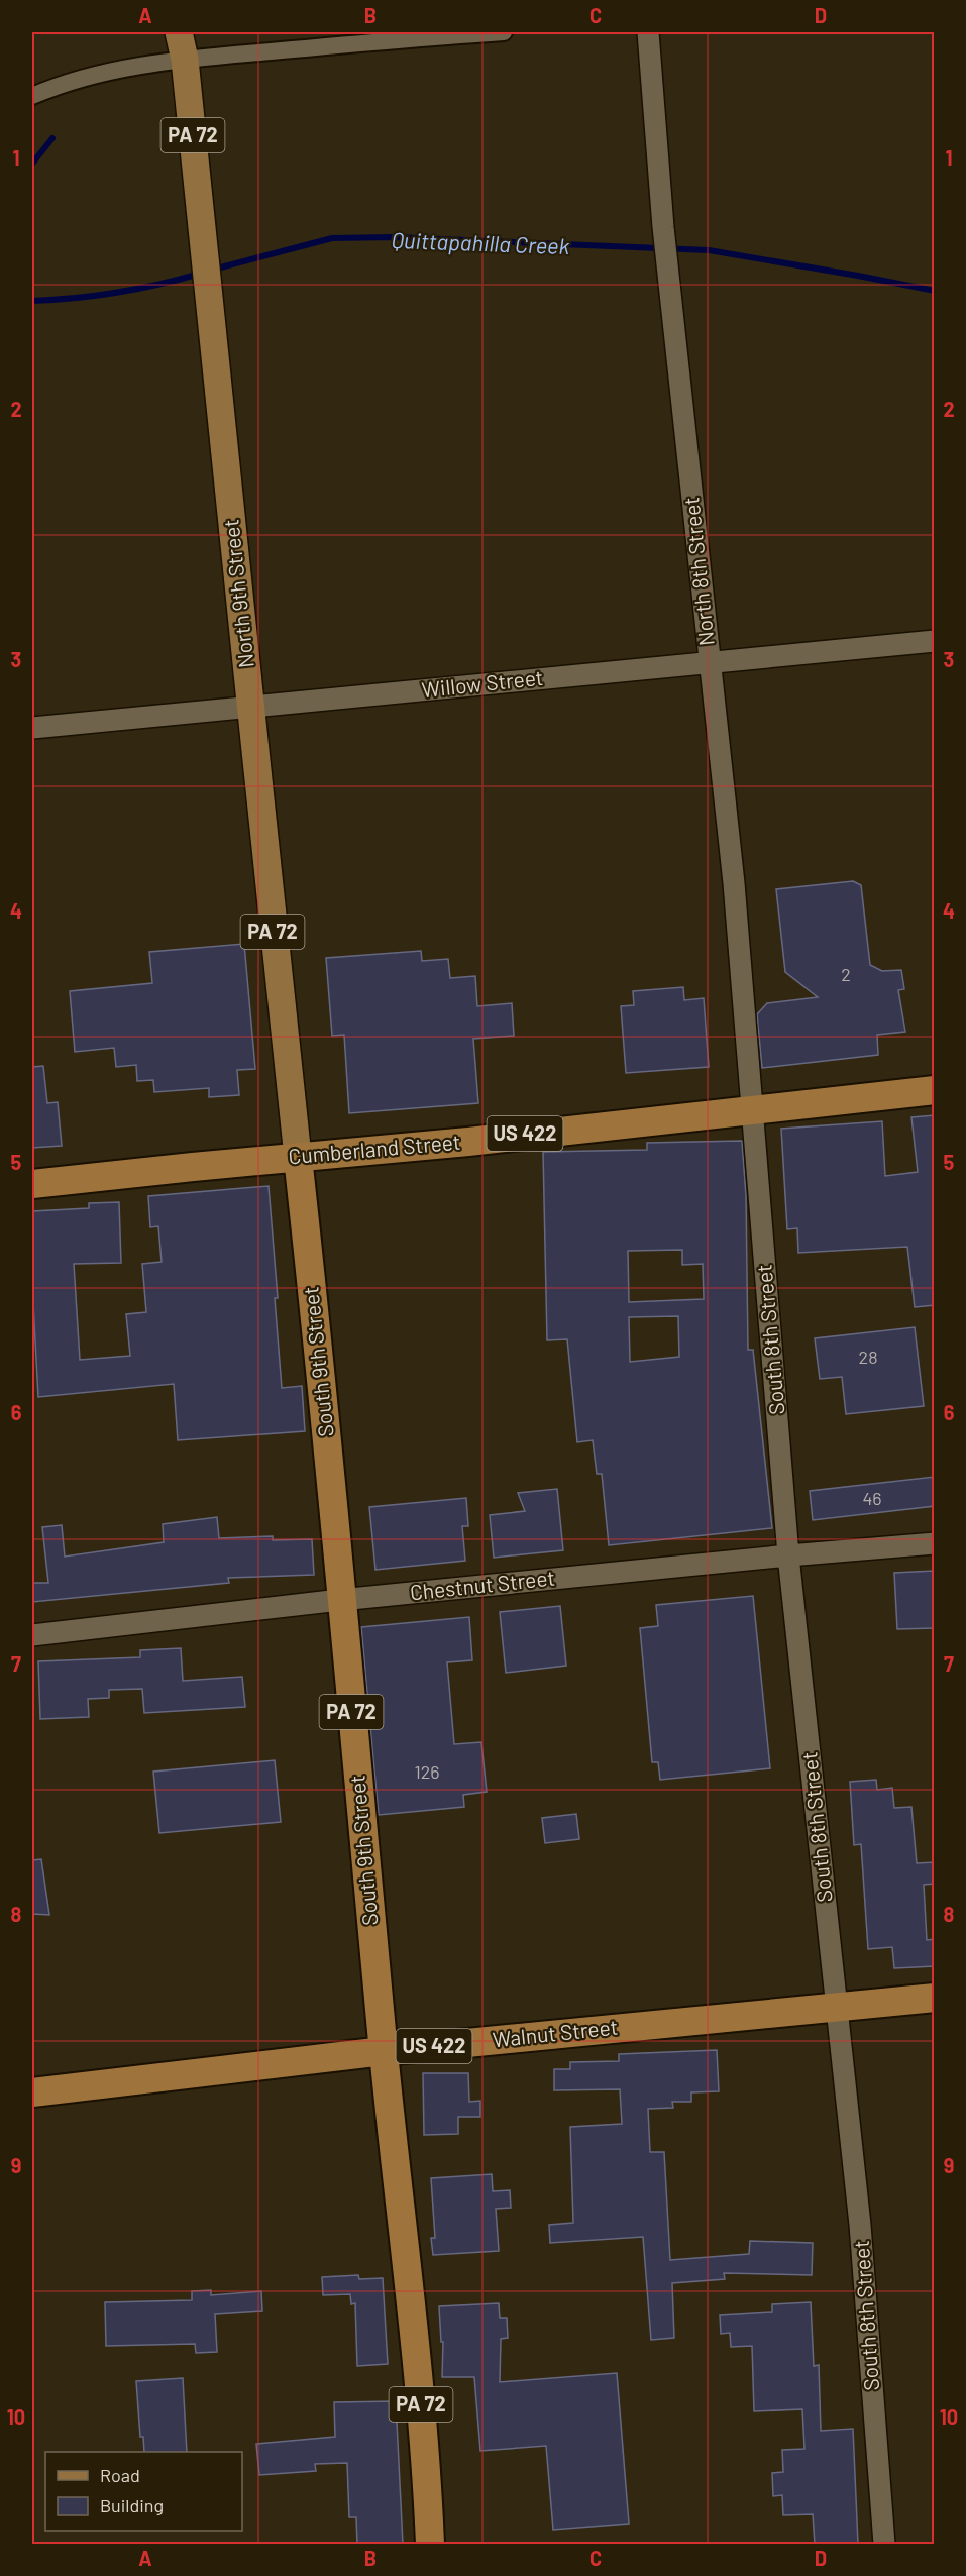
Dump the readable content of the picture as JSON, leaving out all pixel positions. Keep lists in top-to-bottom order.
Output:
{
  "streets": {
    "highway": [
      "PA 72",
      "US 422",
      "Cumberland Street",
      "South 9th Street",
      "Walnut Street"
    ],
    "main road": ["North 9th Street"],
    "street": [
      "North 8th Street",
      "Willow Street",
      "South 8th Street",
      "Chestnut Street"
    ]
  },
  "crossings": [
    ["North 8th Street", "Willow Street"],
    ["North 8th Street", "Cumberland Street"],
    ["North 8th Street", "South 8th Street"],
    ["North 9th Street", "Willow Street"],
    ["North 9th Street", "Cumberland Street"],
    ["North 9th Street", "South 9th Street"],
    ["Cumberland Street", "South 8th Street"],
    ["Cumberland Street", "South 9th Street"],
    ["South 8th Street", "Chestnut Street"],
    ["South 8th Street", "Walnut Street"],
    ["South 9th Street", "Chestnut Street"],
    ["South 9th Street", "Walnut Street"]
  ],
  "water": ["Quittapahilla Creek"],
  "house_numbers": [
    "2",
    "28",
    "46",
    "126"
  ],
  "legend": ["Road", "Building"],
  "grid": {
    "columns": [
      "A",
      "B",
      "C",
      "D"
    ],
    "rows": [
      "1",
      "2",
      "3",
      "4",
      "5",
      "6",
      "7",
      "8",
      "9",
      "10"
    ]
  }
}
